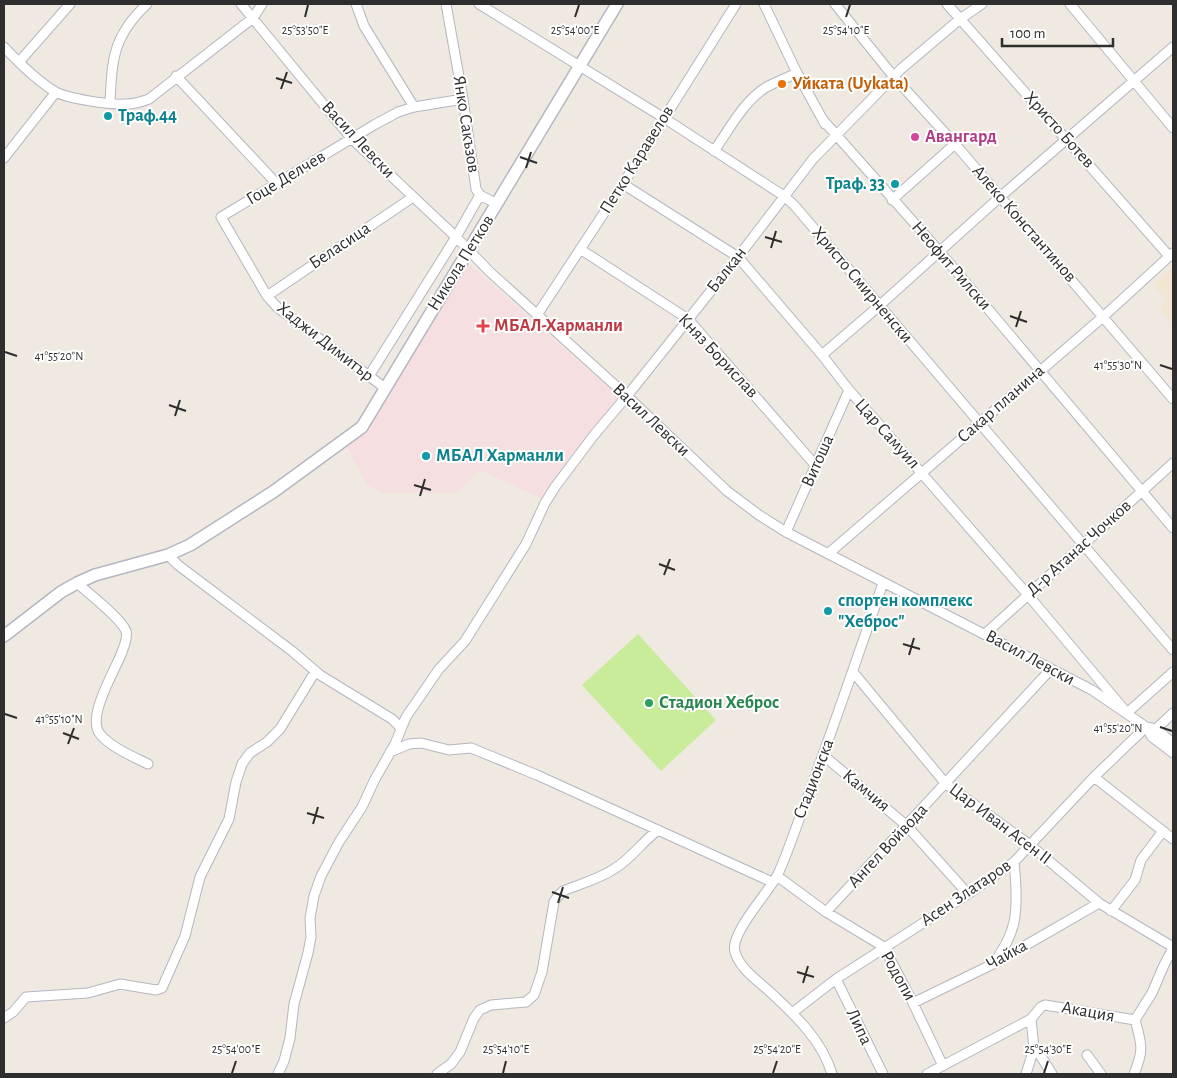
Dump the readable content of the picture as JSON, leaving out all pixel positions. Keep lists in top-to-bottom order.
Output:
{
  "streets": {
    "street": [
      "Янко Сакъзов",
      "Христо Ботев",
      "Васил Левски",
      "Петко Каравелов",
      "Гоце Делчев",
      "Алеко Константинов",
      "Беласица",
      "Никола Петков",
      "Неофит Рилски",
      "Балкан",
      "Христо Смирненски",
      "Хаджи Димитър",
      "Княз Борислав",
      "Сакар планина",
      "Цар Самуил",
      "Витоша",
      "Д-р Атанас Чочков",
      "Стадионска",
      "Камчия",
      "Цар Иван Асен II",
      "Ангел Войвода",
      "Асен Златаров",
      "Чайка",
      "Родопи",
      "Акация",
      "Липа"
    ]
  },
  "crossings": [
    ["Янко Сакъзов", "Васил Левски"],
    ["Янко Сакъзов", "Гоце Делчев"],
    ["Янко Сакъзов", "Хаджи Димитър"],
    ["Христо Ботев", "Балкан"],
    ["Христо Ботев", "Сакар планина"],
    ["Васил Левски", "Петко Каравелов"],
    ["Васил Левски", "Гоце Делчев"],
    ["Васил Левски", "Беласица"],
    ["Васил Левски", "Никола Петков"],
    ["Васил Левски", "Балкан"],
    ["Васил Левски", "Сакар планина"],
    ["Васил Левски", "Цар Самуил"],
    ["Васил Левски", "Витоша"],
    ["Васил Левски", "Д-р Атанас Чочков"],
    ["Васил Левски", "Стадионска"],
    ["Васил Левски", "Ангел Войвода"],
    ["Васил Левски", "Асен Златаров"],
    ["Петко Каравелов", "Христо Смирненски"],
    ["Петко Каравелов", "Княз Борислав"],
    ["Петко Каравелов", "Цар Самуил"],
    ["Гоце Делчев", "Хаджи Димитър"],
    ["Алеко Константинов", "Балкан"],
    ["Алеко Константинов", "Сакар планина"],
    ["Беласица", "Хаджи Димитър"],
    ["Никола Петков", "Христо Смирненски"],
    ["Никола Петков", "Хаджи Димитър"],
    ["Неофит Рилски", "Балкан"],
    ["Неофит Рилски", "Сакар планина"],
    ["Неофит Рилски", "Д-р Атанас Чочков"],
    ["Балкан", "Христо Смирненски"],
    ["Балкан", "Княз Борислав"],
    ["Балкан", "Цар Самуил"],
    ["Балкан", "Родопи"],
    ["Христо Смирненски", "Сакар планина"],
    ["Христо Смирненски", "Д-р Атанас Чочков"],
    ["Княз Борислав", "Витоша"],
    ["Сакар планина", "Цар Самуил"],
    ["Цар Самуил", "Витоша"],
    ["Цар Самуил", "Д-р Атанас Чочков"],
    ["Стадионска", "Камчия"],
    ["Стадионска", "Цар Иван Асен II"],
    ["Стадионска", "Асен Златаров"],
    ["Стадионска", "Родопи"],
    ["Камчия", "Ангел Войвода"],
    ["Камчия", "Асен Златаров"],
    ["Цар Иван Асен II", "Ангел Войвода"],
    ["Цар Иван Асен II", "Асен Златаров"],
    ["Цар Иван Асен II", "Чайка"],
    ["Ангел Войвода", "Родопи"],
    ["Асен Златаров", "Родопи"],
    ["Асен Златаров", "Липа"],
    ["Чайка", "Родопи"]
  ],
  "places": {
    "other": [
      "Уйката (Uykata)",
      "Траф.44",
      "Авангард",
      "Траф. 33",
      "МБАЛ Харманли",
      "спортен комплекс \"Хеброс\"",
      "Стадион Хеброс"
    ],
    "health": ["МБАЛ-Харманли"]
  },
  "scale_bar": "100 m",
  "coordinates": [
    "25°53'50\"E",
    "25°54'00\"E",
    "25°54'10\"E",
    "41°55'20\"N",
    "41°55'30\"N",
    "41°55'10\"N",
    "25°54'20\"E",
    "25°54'30\"E"
  ]
}
